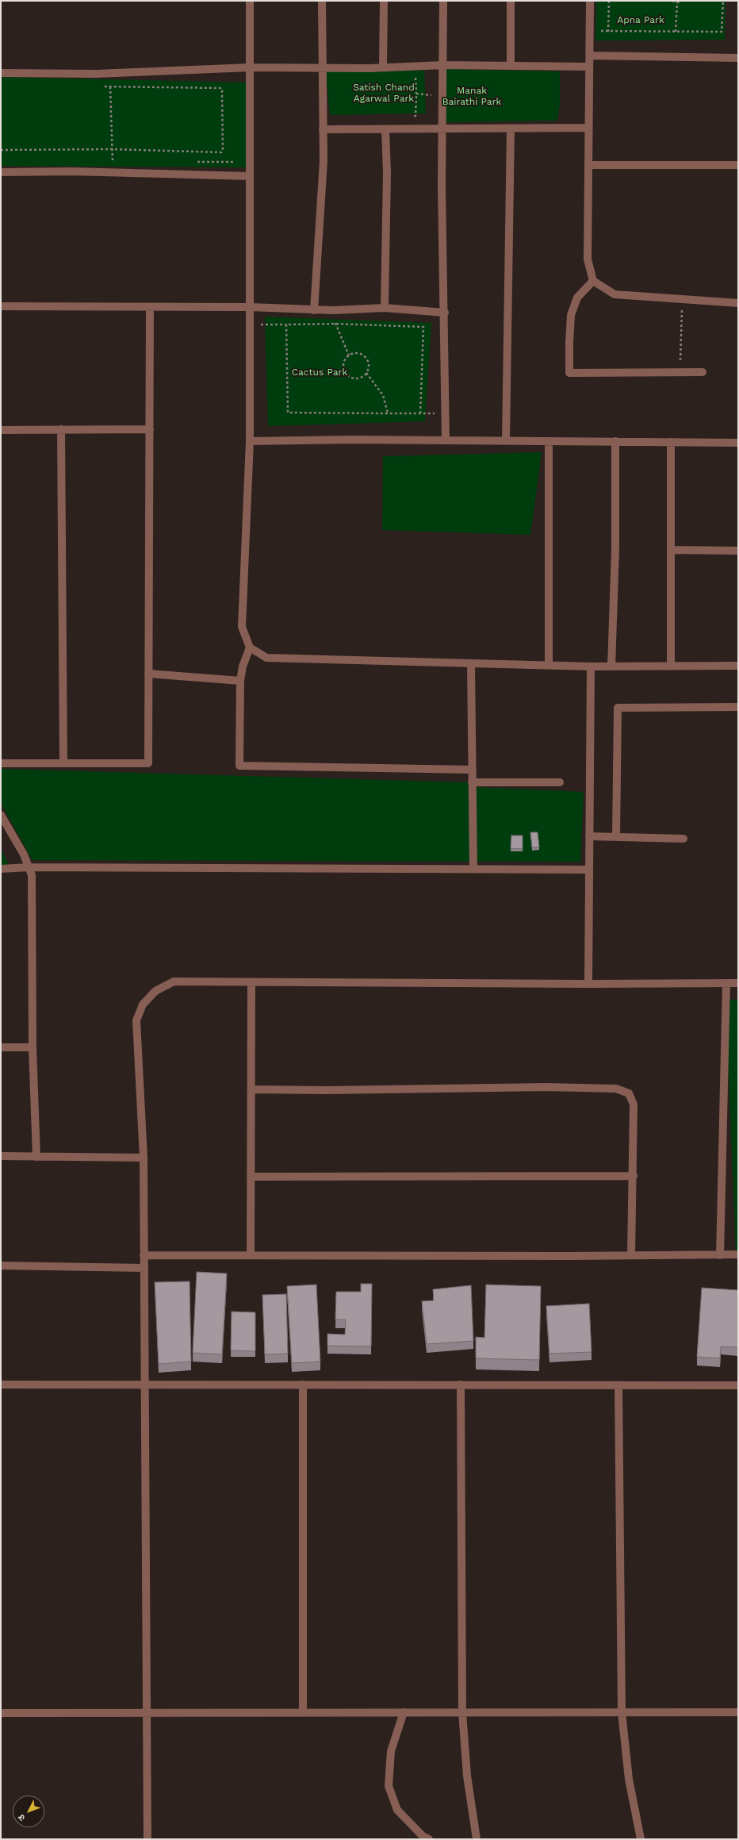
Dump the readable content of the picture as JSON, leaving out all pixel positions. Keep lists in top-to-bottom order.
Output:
{
  "parks": [
    "Apna Park",
    "Satish Chand Agarwal Park",
    "Manak Bairathi Park",
    "Cactus Park"
  ],
  "north": "bottom left"
}
